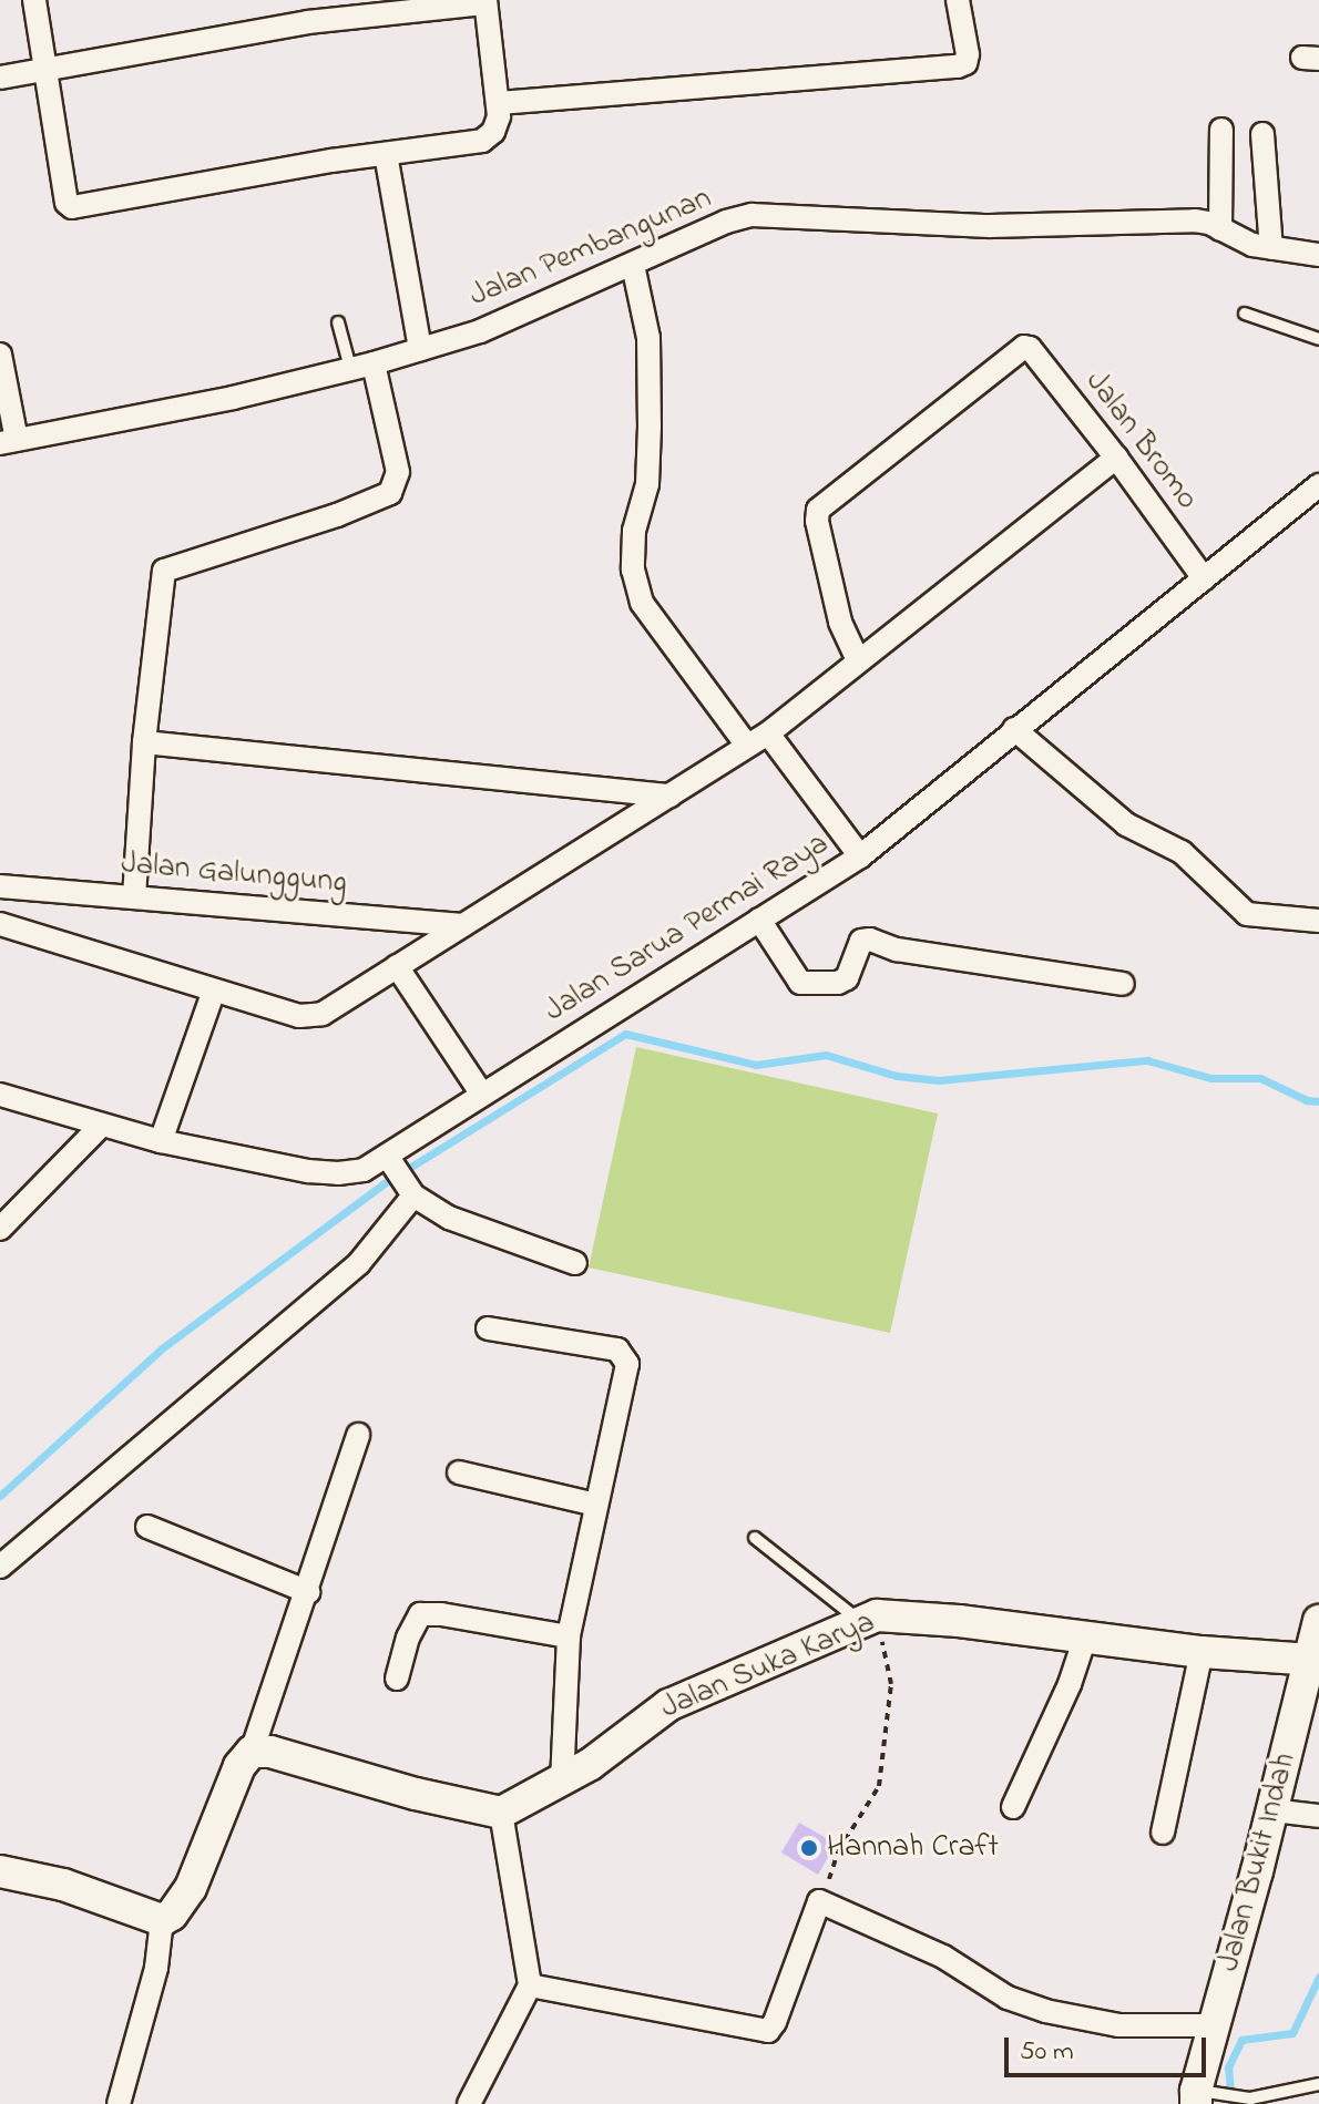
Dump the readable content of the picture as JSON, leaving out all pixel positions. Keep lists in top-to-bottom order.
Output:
{
  "streets": {
    "street": [
      "Jalan Pembangunan",
      "Jalan Bromo",
      "Jalan Galunggung",
      "Jalan Sarua Permai Raya",
      "Jalan Suka Karya",
      "Jalan Bukit Indah"
    ]
  },
  "crossings": [
    ["Jalan Bromo", "Jalan Sarua Permai Raya"],
    ["Jalan Suka Karya", "Jalan Bukit Indah"]
  ],
  "places": ["Hannah Craft"],
  "scale_bar": "50 m"
}
